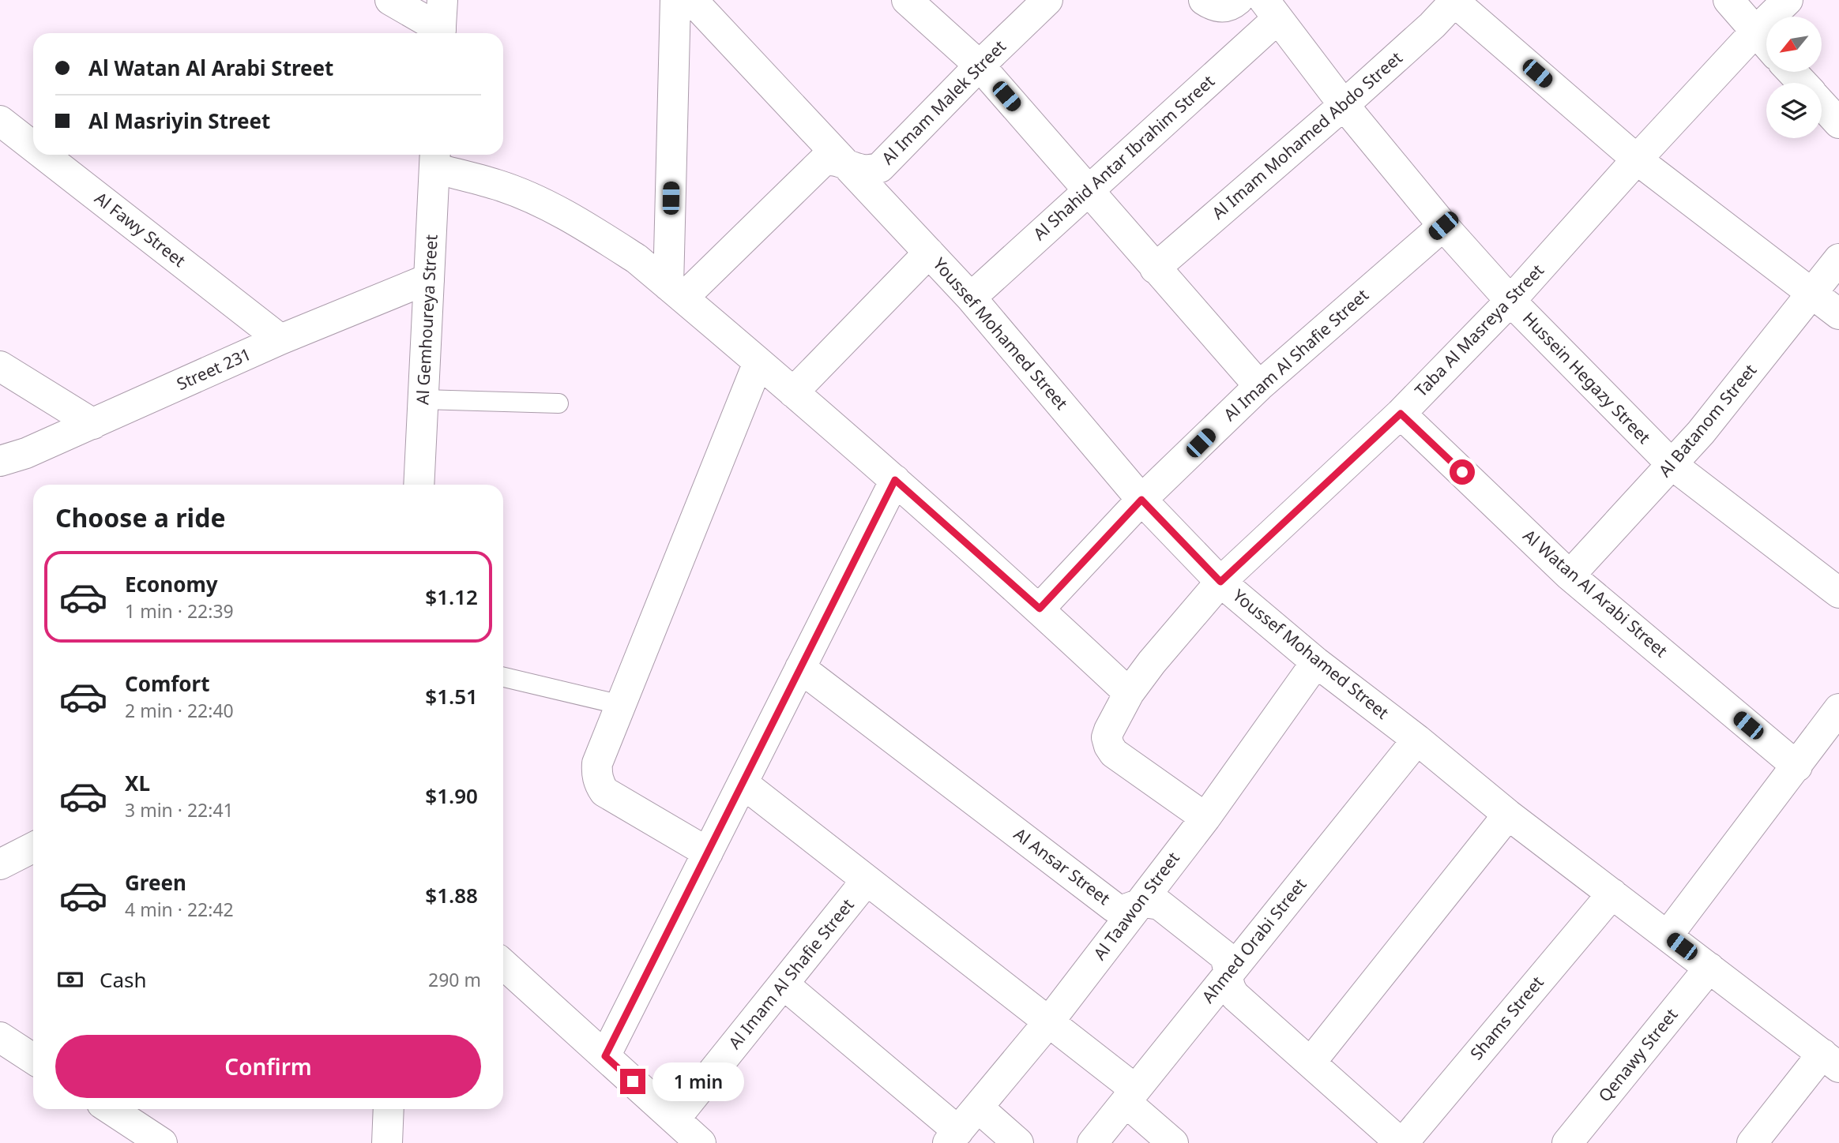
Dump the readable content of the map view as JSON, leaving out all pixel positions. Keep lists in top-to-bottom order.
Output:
{
  "streets": {
    "street": [
      "Al Imam Malek Street",
      "Al Imam Mohamed Abdo Street",
      "Al Shahid Antar Ibrahim Street",
      "Al Fawy Street",
      "Al Gemhoureya Street",
      "Taba Al Masreya Street",
      "Youssef Mohamed Street",
      "Al Imam Al Shafie Street",
      "Street 231",
      "Hussein Hegazy Street",
      "Al Batanom Street",
      "Al Watan Al Arabi Street",
      "Al Ansar Street",
      "Al Taawon Street",
      "Ahmed Orabi Street",
      "Shams Street",
      "Qenawy Street"
    ]
  },
  "crossings": [
    ["Al Imam Malek Street", "Youssef Mohamed Street"],
    ["Al Imam Mohamed Abdo Street", "Hussein Hegazy Street"],
    ["Al Shahid Antar Ibrahim Street", "Youssef Mohamed Street"],
    ["Al Shahid Antar Ibrahim Street", "Hussein Hegazy Street"],
    ["Al Fawy Street", "Street 231"],
    ["Al Gemhoureya Street", "Street 231"],
    ["Taba Al Masreya Street", "Youssef Mohamed Street"],
    ["Taba Al Masreya Street", "Hussein Hegazy Street"],
    ["Taba Al Masreya Street", "Al Watan Al Arabi Street"],
    ["Taba Al Masreya Street", "Al Taawon Street"],
    ["Youssef Mohamed Street", "Al Imam Al Shafie Street"],
    ["Youssef Mohamed Street", "Al Taawon Street"],
    ["Youssef Mohamed Street", "Ahmed Orabi Street"],
    ["Youssef Mohamed Street", "Shams Street"],
    ["Youssef Mohamed Street", "Qenawy Street"],
    ["Al Imam Al Shafie Street", "Hussein Hegazy Street"],
    ["Hussein Hegazy Street", "Al Batanom Street"],
    ["Al Batanom Street", "Al Watan Al Arabi Street"],
    ["Al Ansar Street", "Al Taawon Street"],
    ["Al Ansar Street", "Ahmed Orabi Street"],
    ["Al Ansar Street", "Shams Street"]
  ],
  "north": "bottom left",
  "page": {
    "banner": ["Al Watan Al Arabi Street", "Al Masriyin Street"],
    "heading": "Choose a ride",
    "list": [
      {
        "name": "Economy",
        "note": "1 min · 22:39",
        "value": "$1.12"
      },
      {
        "name": "Comfort",
        "note": "2 min · 22:40",
        "value": "$1.51"
      },
      {
        "name": "XL",
        "note": "3 min · 22:41",
        "value": "$1.90"
      },
      {
        "name": "Green",
        "note": "4 min · 22:42",
        "value": "$1.88"
      }
    ],
    "pay": ["Cash", "290 m"],
    "buttons": "Confirm",
    "bubble": "1 min"
  }
}
